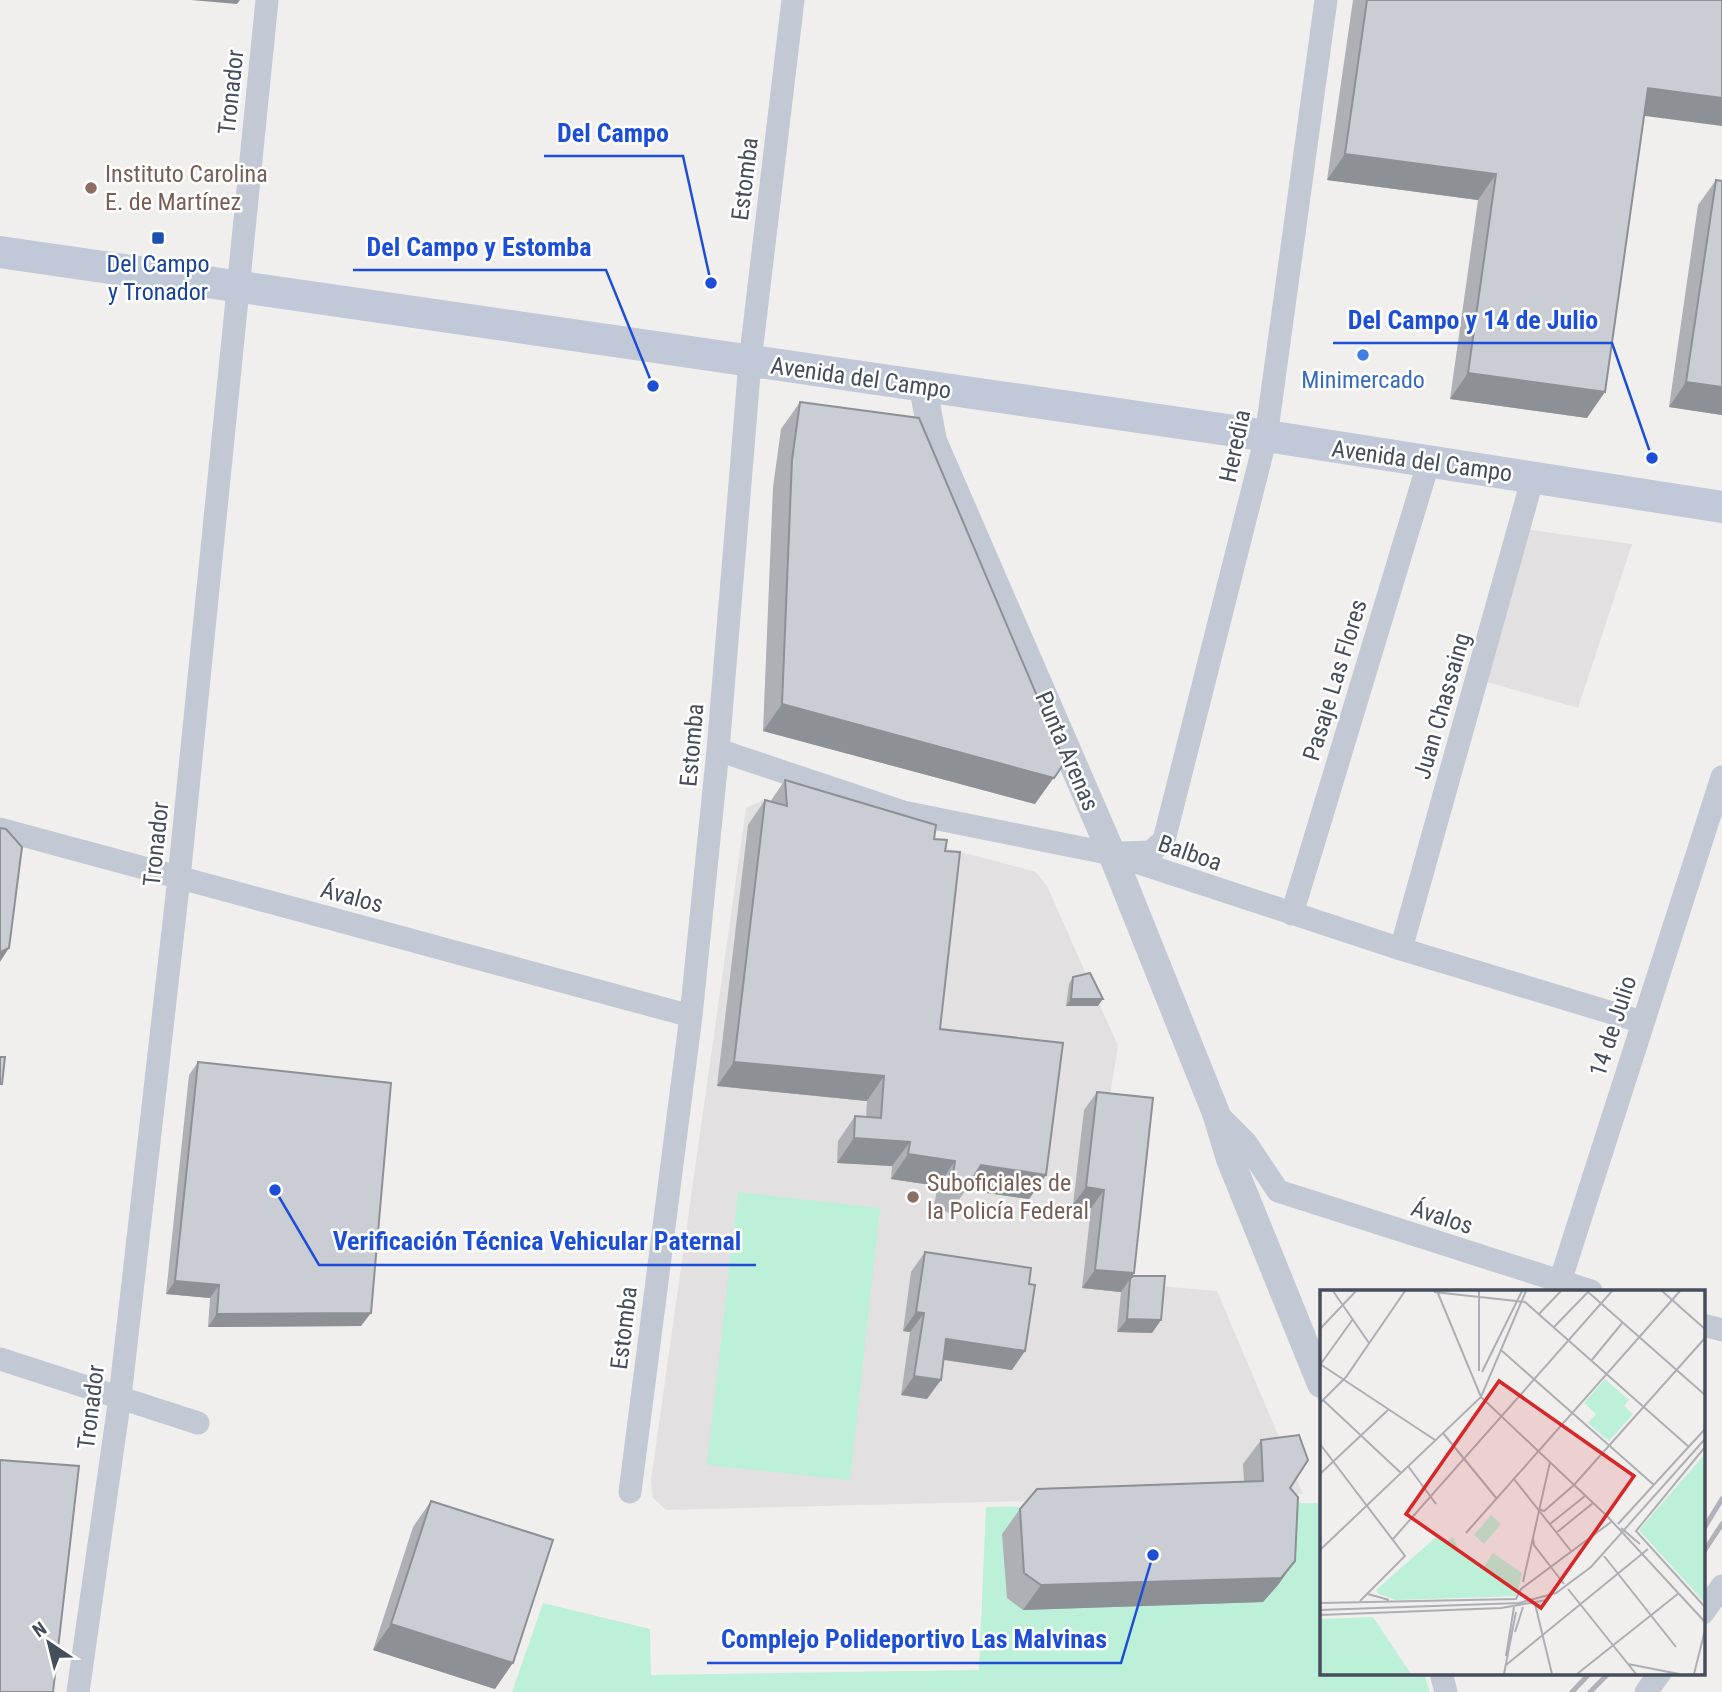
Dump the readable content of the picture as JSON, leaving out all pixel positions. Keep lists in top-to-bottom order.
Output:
{
  "streets": {
    "main road": ["Avenida del Campo"],
    "street": [
      "Tronador",
      "Estomba",
      "Heredia",
      "Pasaje Las Flores",
      "Juan Chassaing",
      "Punta Arenas",
      "Balboa",
      "Ávalos",
      "14 de Julio"
    ]
  },
  "crossings": [
    ["Tronador", "Avenida del Campo"],
    ["Tronador", "Ávalos"],
    ["Estomba", "Avenida del Campo"],
    ["Estomba", "Balboa"],
    ["Estomba", "Ávalos"],
    ["Avenida del Campo", "Heredia"],
    ["Avenida del Campo", "Pasaje Las Flores"],
    ["Avenida del Campo", "Juan Chassaing"],
    ["Avenida del Campo", "Punta Arenas"],
    ["Heredia", "Punta Arenas"],
    ["Heredia", "Balboa"],
    ["Pasaje Las Flores", "Balboa"],
    ["Juan Chassaing", "Balboa"],
    ["Punta Arenas", "Balboa"],
    ["Punta Arenas", "Ávalos"],
    ["Balboa", "14 de Julio"],
    ["Ávalos", "14 de Julio"]
  ],
  "places": {
    "other": [
      "Instituto Carolina E. de Martínez",
      "Del Campo",
      "Minimercado",
      "Del Campo y Estomba",
      "Del Campo y 14 de Julio",
      "Verificación Técnica Vehicular Paternal",
      "Suboficiales de la Policía Federal",
      "Complejo Polideportivo Las Malvinas"
    ],
    "transit": ["Del Campo y Tronador"]
  },
  "north": "top left"
}
